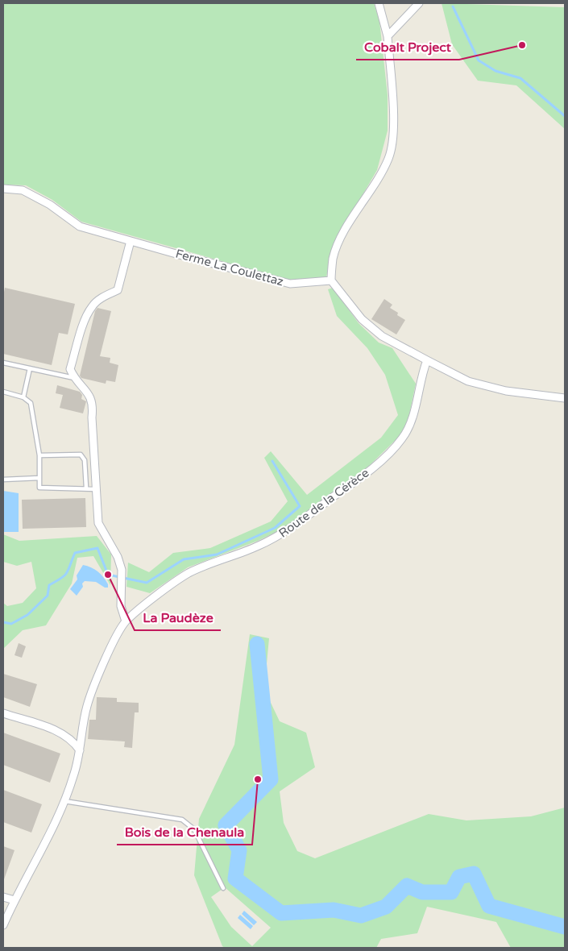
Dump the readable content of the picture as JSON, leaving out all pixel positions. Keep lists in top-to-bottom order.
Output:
{
  "streets": {
    "street": ["Ferme La Coulettaz", "Route de la Cérèce"]
  },
  "places": ["Cobalt Project", "La Paudèze", "Bois de la Chenaula"]
}
